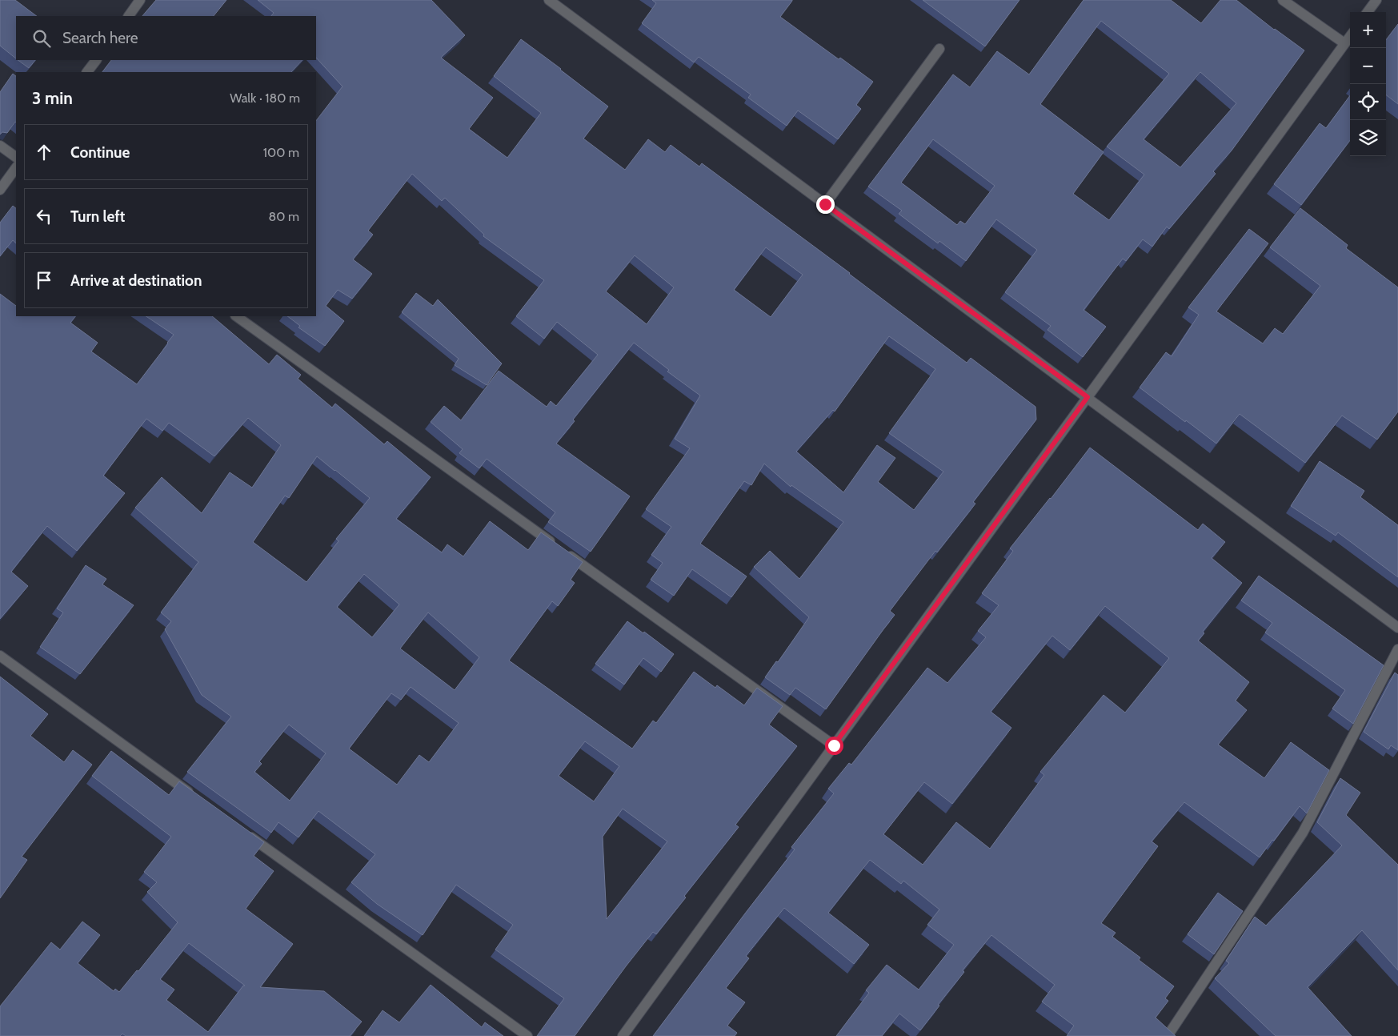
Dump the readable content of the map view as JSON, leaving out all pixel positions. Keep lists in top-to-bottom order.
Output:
{
  "page": {
    "map_buttons": ["+", "−"],
    "search": "Search here",
    "heading": ["3 min", "Walk · 180 m"],
    "list": [
      ["Continue", "100 m"],
      ["Turn left", "80 m"],
      "Arrive at destination"
    ]
  }
}
